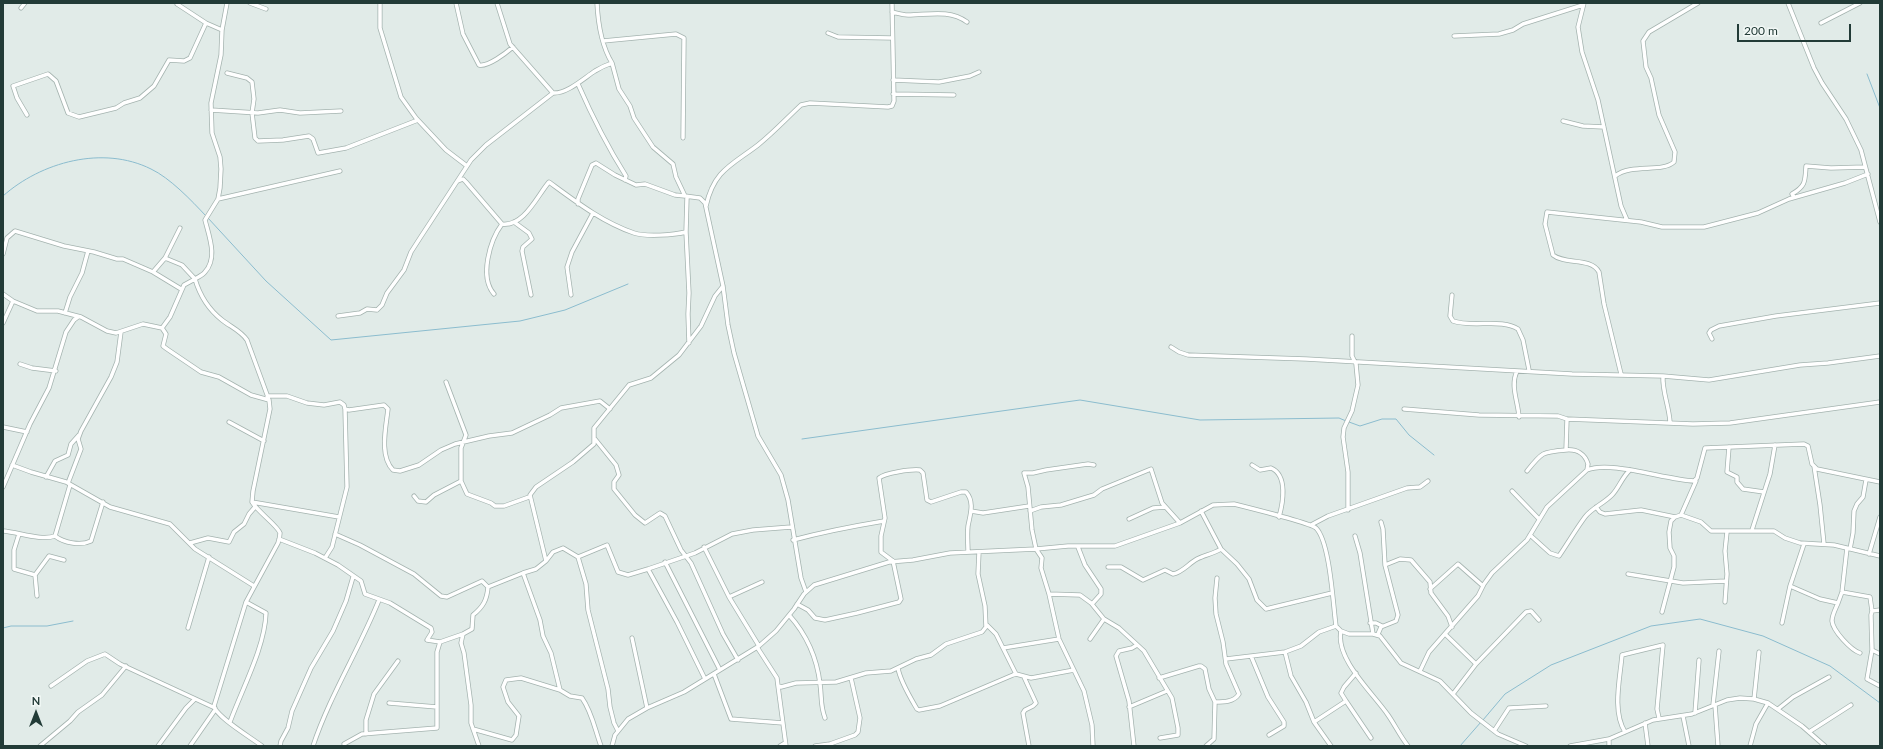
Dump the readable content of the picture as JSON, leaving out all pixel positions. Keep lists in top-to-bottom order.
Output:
{
  "scale_bar": "200 m",
  "north": "top"
}
